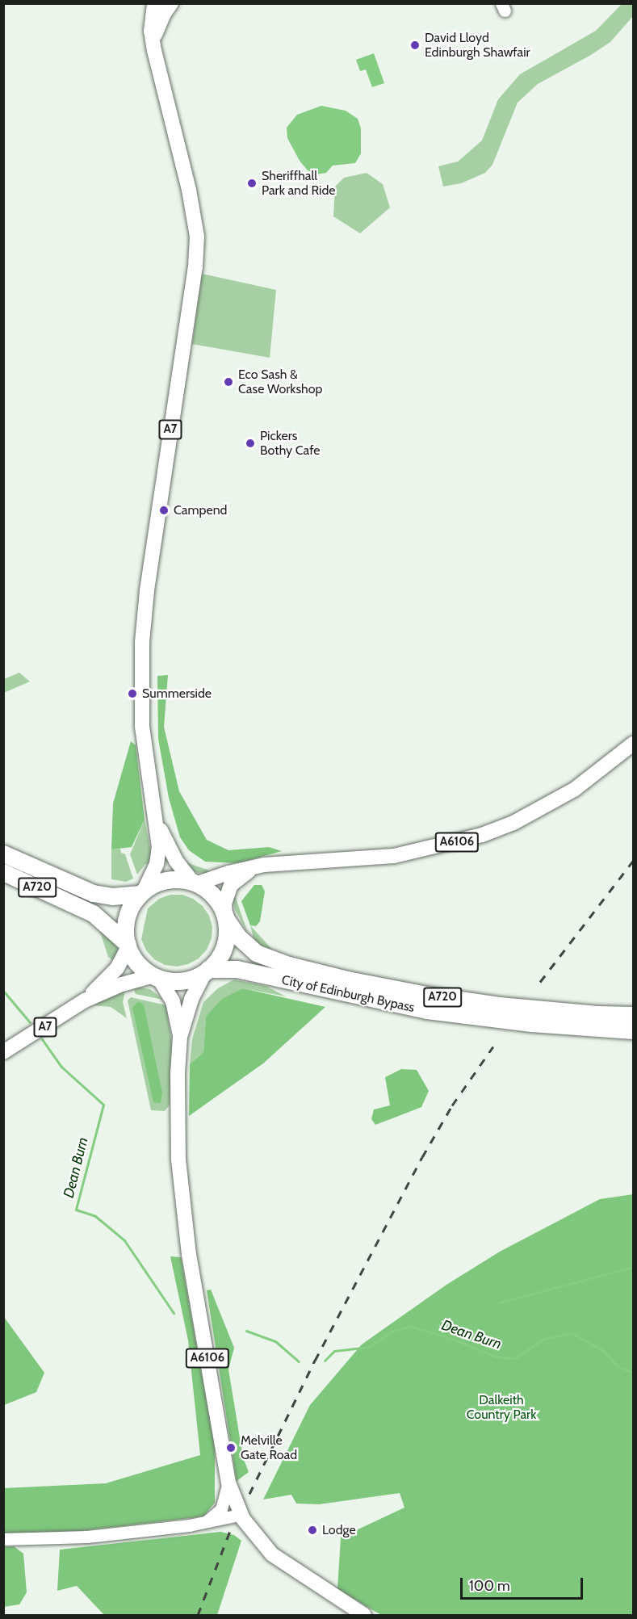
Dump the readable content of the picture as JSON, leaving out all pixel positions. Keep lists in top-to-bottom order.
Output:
{
  "streets": {
    "highway": ["A720", "City of Edinburgh Bypass"],
    "main road": ["A7", "A6106"]
  },
  "crossings": [
    ["A7", "A6106"],
    ["A7", "A720"],
    ["A7", "City of Edinburgh Bypass"],
    ["A6106", "A720"],
    ["A6106", "City of Edinburgh Bypass"],
    ["A720", "City of Edinburgh Bypass"]
  ],
  "water": ["Dean Burn"],
  "parks": ["Dalkeith Country Park"],
  "places": [
    "David Lloyd Edinburgh Shawfair",
    "Sheriffhall Park and Ride",
    "Eco Sash & Case Workshop",
    "Pickers Bothy Cafe",
    "Campend",
    "Summerside",
    "Melville Gate Road",
    "Lodge"
  ],
  "scale_bar": "100 m"
}
